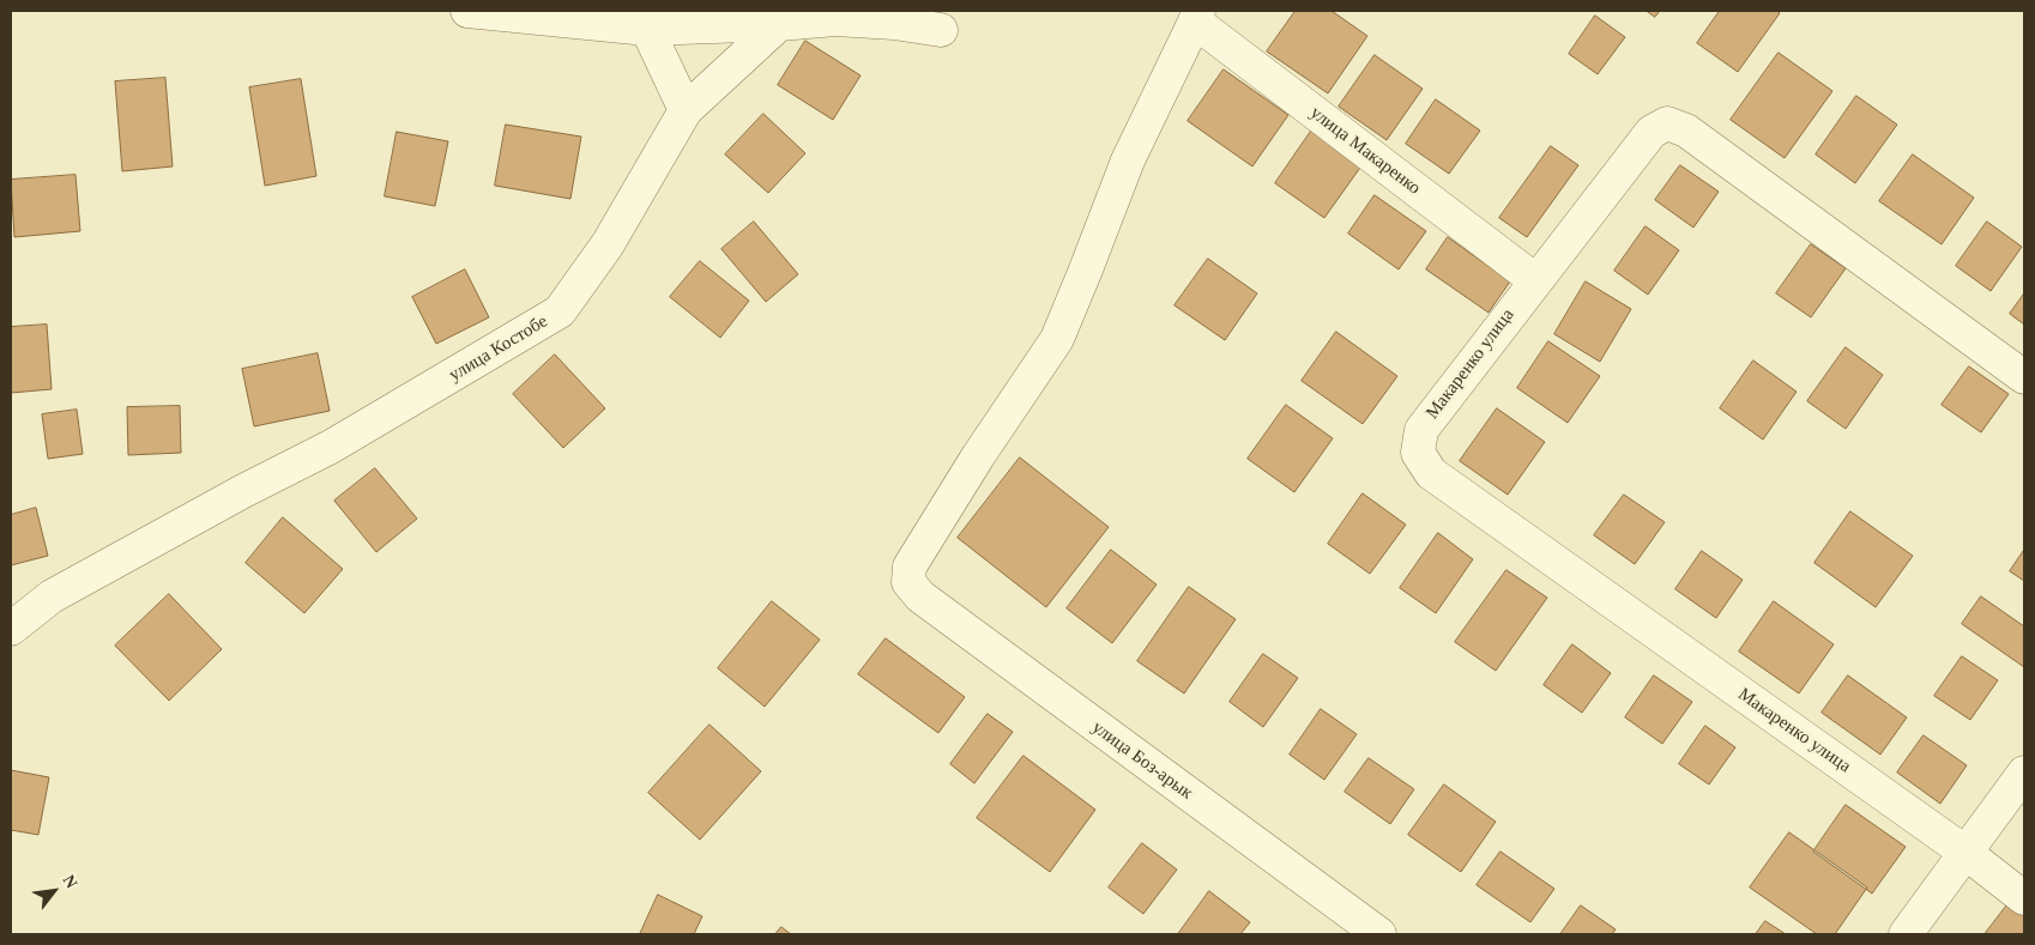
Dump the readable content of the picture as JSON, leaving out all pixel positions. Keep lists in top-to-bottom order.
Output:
{
  "streets": {
    "street": [
      "улица Макаренко",
      "улица Костобе",
      "Макаренко улица",
      "улица Боз-арык"
    ]
  },
  "crossings": [
    ["улица Макаренко", "Макаренко улица"],
    ["улица Макаренко", "улица Боз-арык"]
  ],
  "north": "top right"
}
